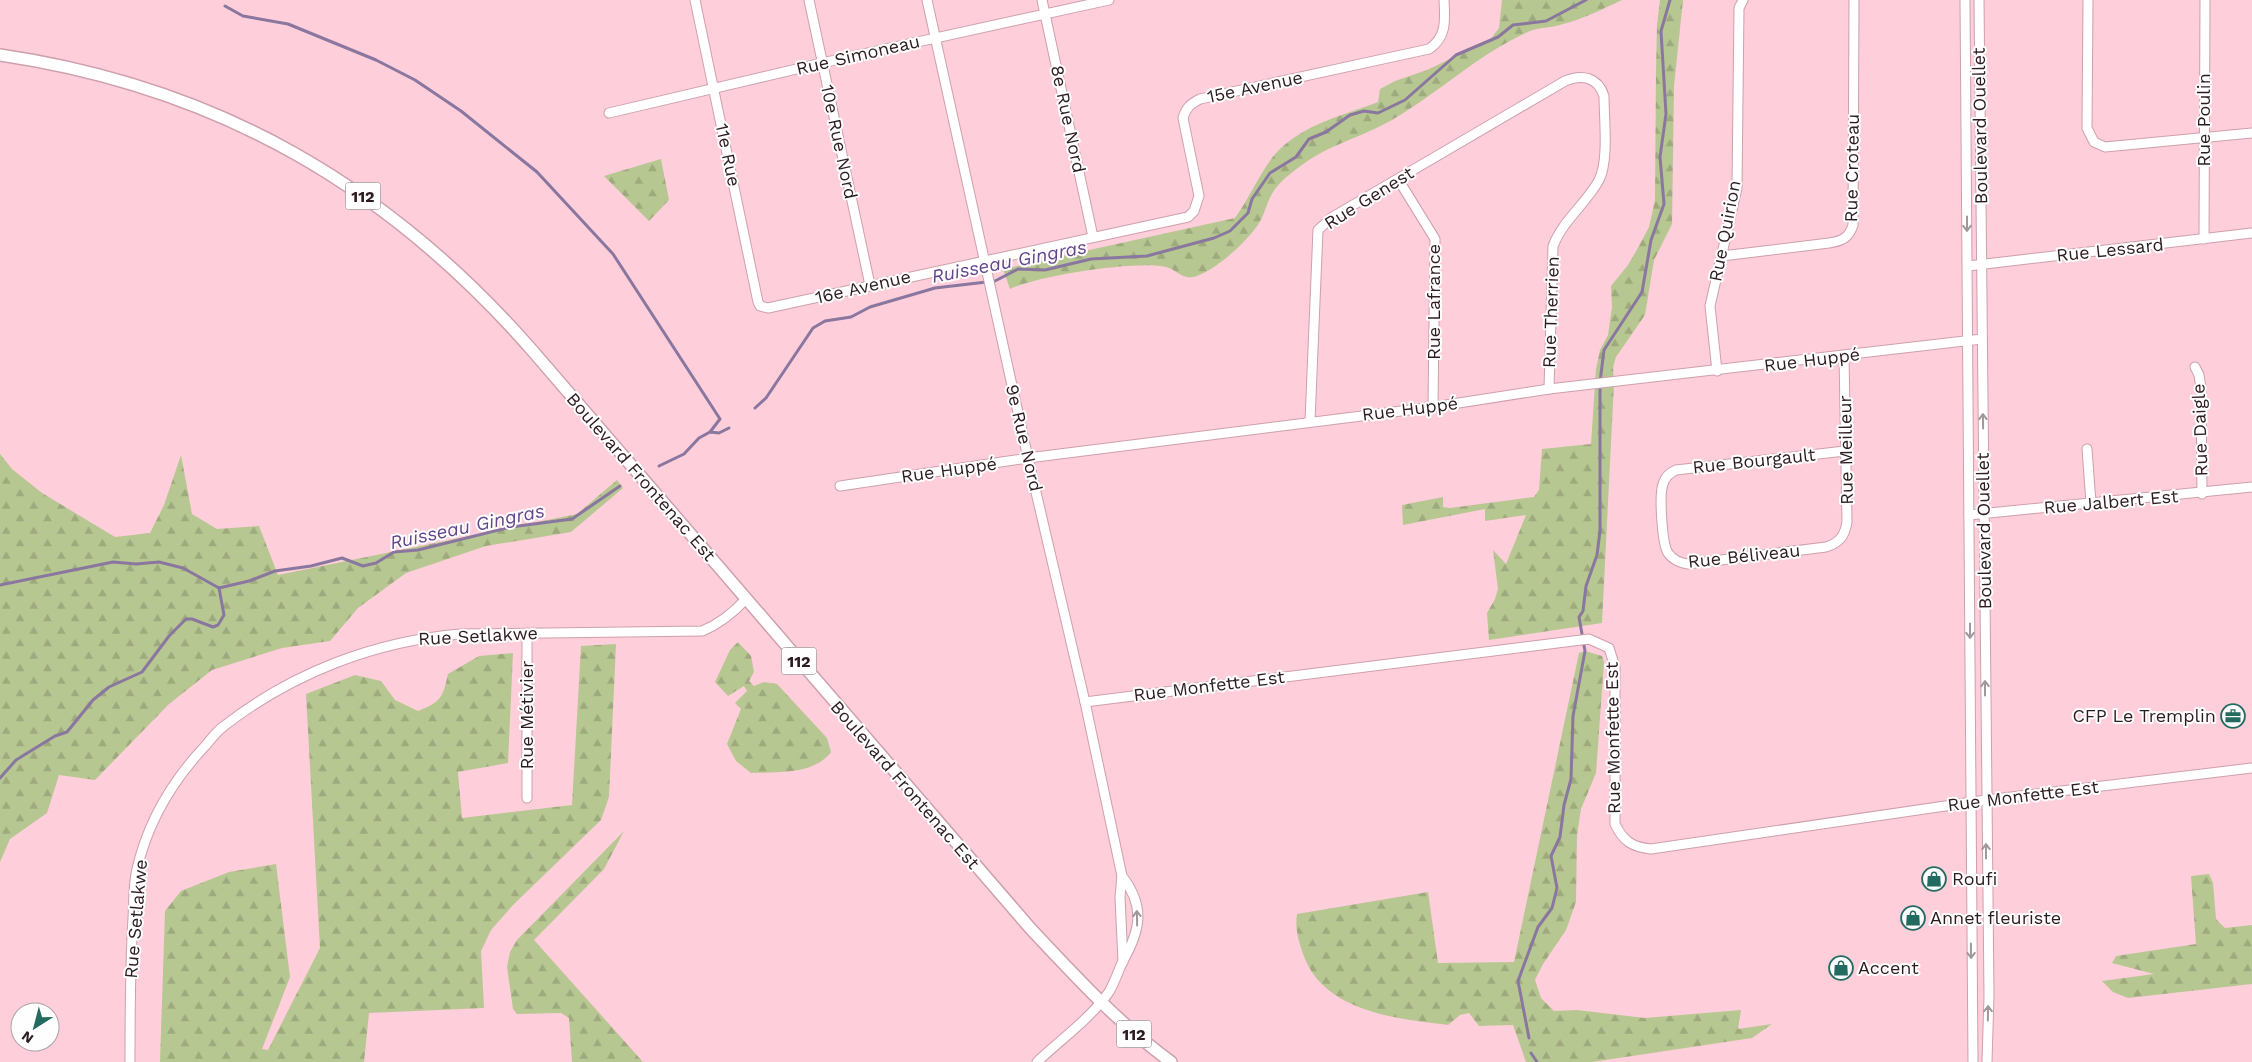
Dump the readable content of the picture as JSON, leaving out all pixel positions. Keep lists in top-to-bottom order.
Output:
{
  "streets": {
    "main road": ["112", "Boulevard Frontenac Est"],
    "street": [
      "Rue Simoneau",
      "15e Avenue",
      "8e Rue Nord",
      "Rue Poulin",
      "Boulevard Ouellet",
      "10e Rue Nord",
      "11e Rue",
      "Rue Croteau",
      "Rue Genest",
      "Rue Quirion",
      "Rue Lessard",
      "16e Avenue",
      "Rue Lafrance",
      "Rue Therrien",
      "Rue Huppé",
      "Rue Daigle",
      "9e Rue Nord",
      "Rue Meilleur",
      "Rue Bourgault",
      "Rue Jalbert Est",
      "Rue Béliveau",
      "Rue Setlakwe",
      "Rue Monfette Est",
      "Rue Métivier"
    ]
  },
  "crossings": [
    ["Rue Simoneau", "8e Rue Nord"],
    ["Rue Simoneau", "10e Rue Nord"],
    ["Rue Simoneau", "11e Rue"],
    ["Rue Simoneau", "9e Rue Nord"],
    ["15e Avenue", "16e Avenue"],
    ["8e Rue Nord", "16e Avenue"],
    ["Rue Poulin", "Rue Lessard"],
    ["Boulevard Ouellet", "Rue Lessard"],
    ["Boulevard Ouellet", "Rue Huppé"],
    ["Boulevard Ouellet", "Rue Jalbert Est"],
    ["Boulevard Ouellet", "Rue Monfette Est"],
    ["10e Rue Nord", "16e Avenue"],
    ["11e Rue", "16e Avenue"],
    ["Rue Croteau", "Rue Quirion"],
    ["Rue Genest", "Rue Lafrance"],
    ["Rue Genest", "Rue Therrien"],
    ["Rue Genest", "Rue Huppé"],
    ["Rue Quirion", "Rue Huppé"],
    ["16e Avenue", "9e Rue Nord"],
    ["Rue Lafrance", "Rue Huppé"],
    ["Rue Therrien", "Rue Huppé"],
    ["Rue Huppé", "9e Rue Nord"],
    ["Rue Huppé", "Rue Meilleur"],
    ["Rue Daigle", "Rue Jalbert Est"],
    ["9e Rue Nord", "Boulevard Frontenac Est"],
    ["9e Rue Nord", "Rue Monfette Est"],
    ["Rue Meilleur", "Rue Bourgault"],
    ["Rue Meilleur", "Rue Béliveau"],
    ["Rue Bourgault", "Rue Béliveau"],
    ["Boulevard Frontenac Est", "Rue Setlakwe"],
    ["Rue Setlakwe", "Rue Métivier"]
  ],
  "water": ["Ruisseau Gingras"],
  "places": {
    "office": ["CFP Le Tremplin"],
    "shop": ["Roufi", "Annet fleuriste", "Accent"]
  },
  "north": "bottom left"
}
